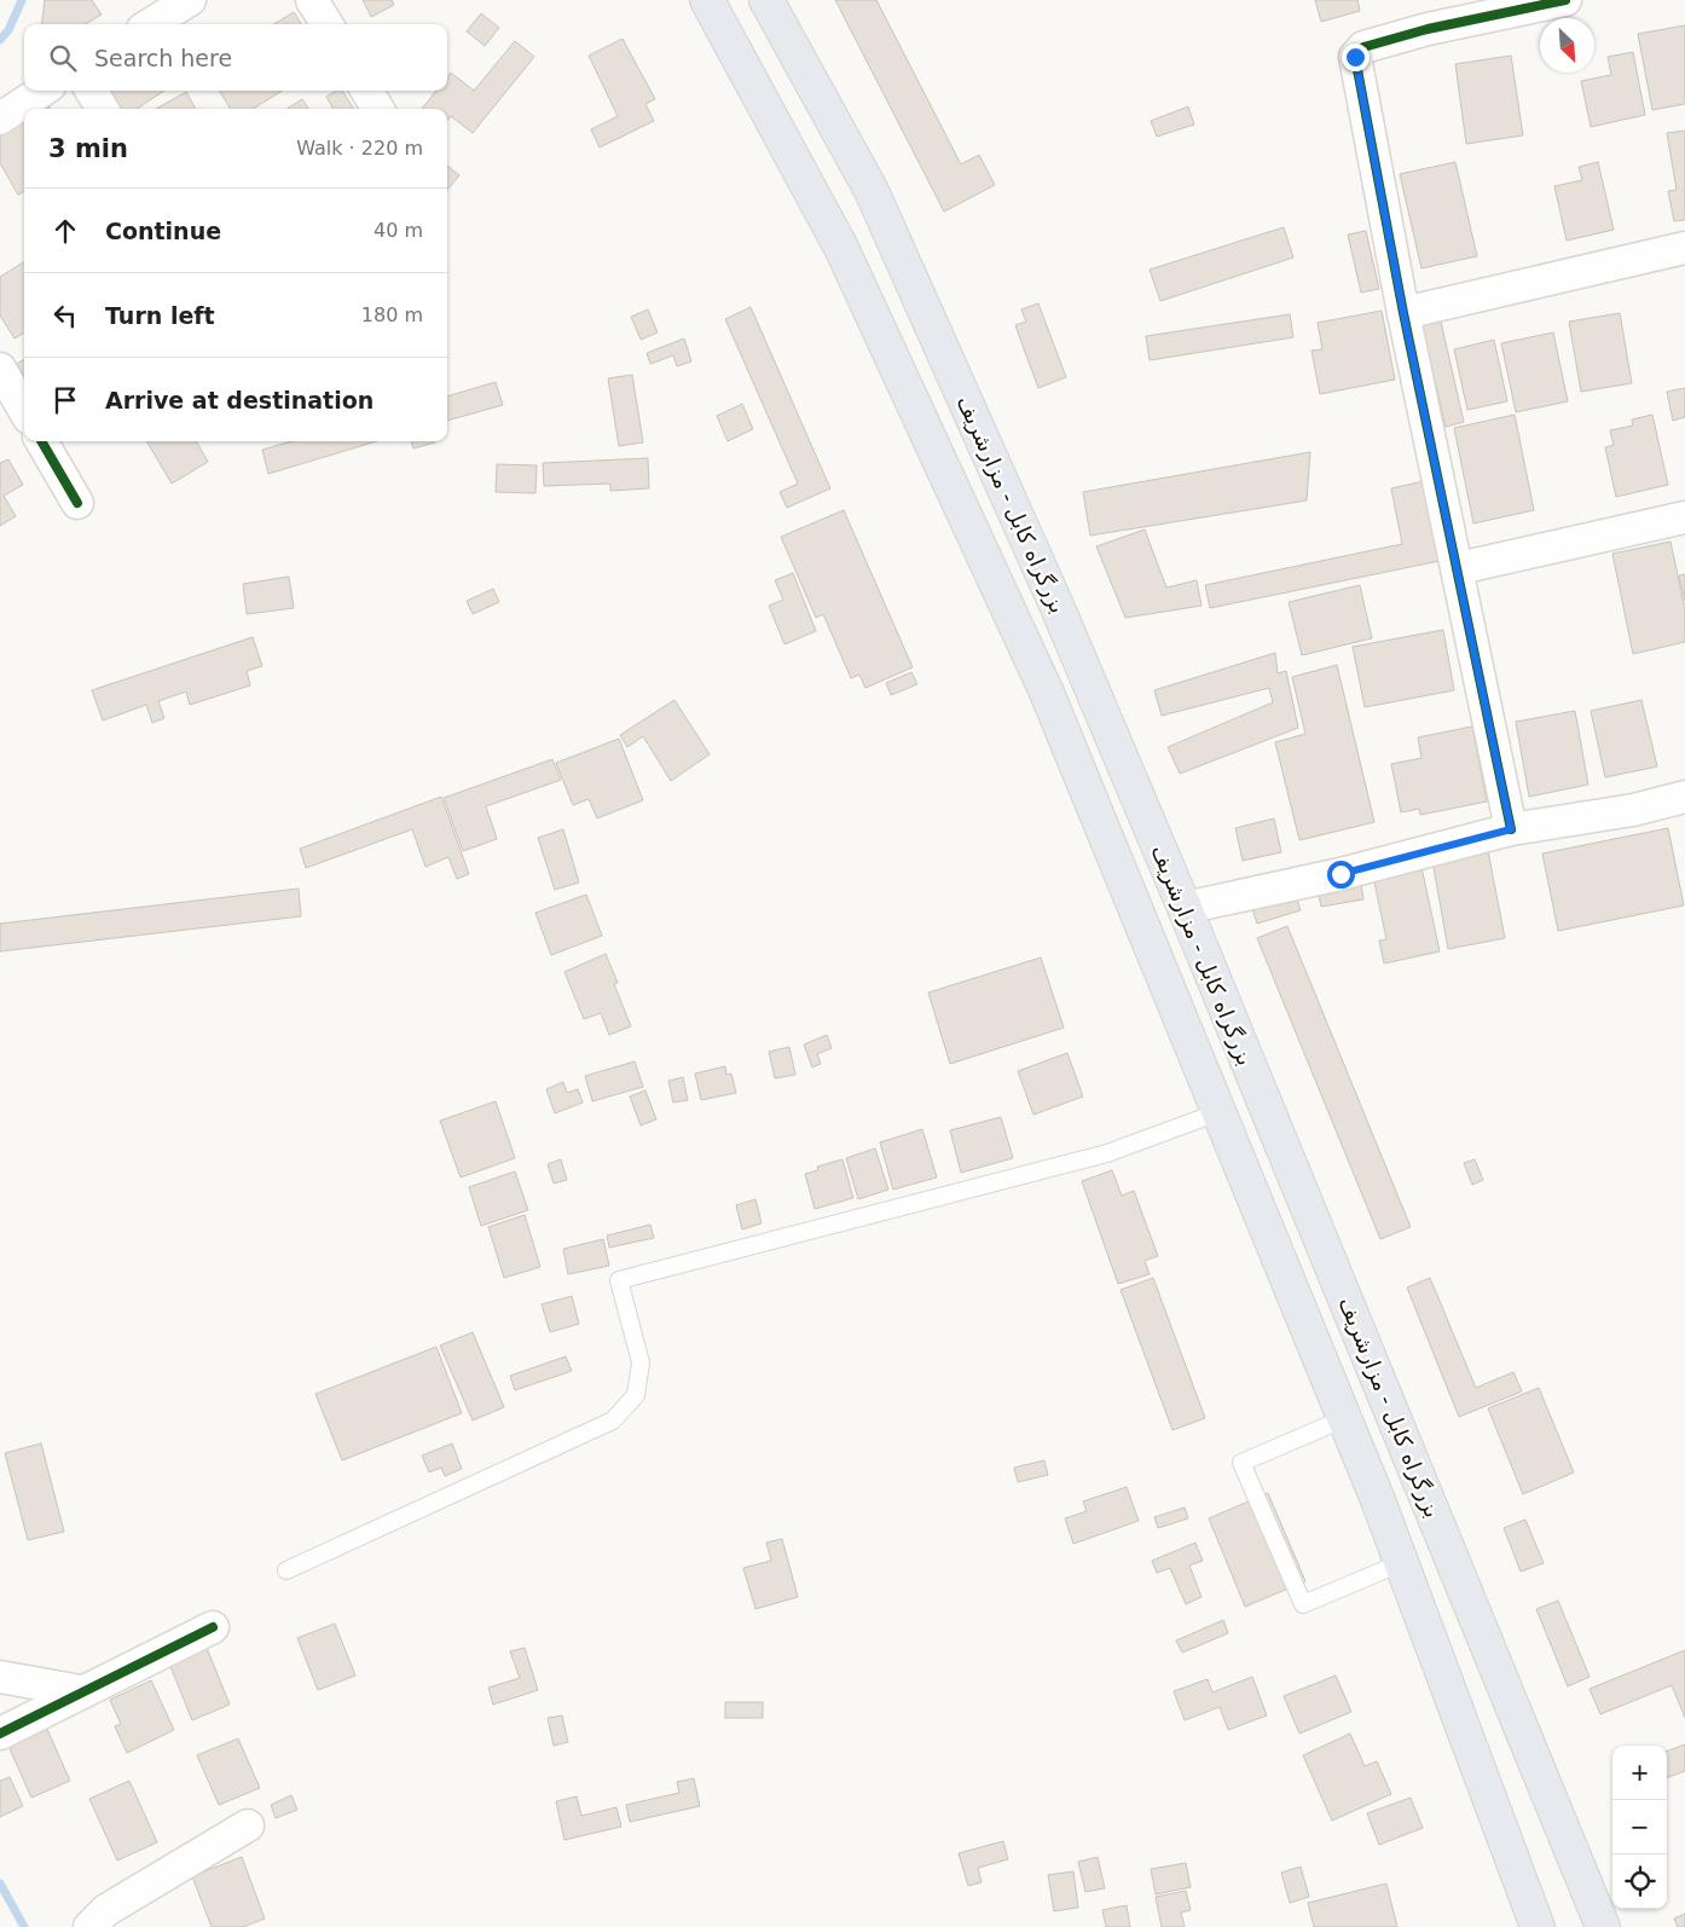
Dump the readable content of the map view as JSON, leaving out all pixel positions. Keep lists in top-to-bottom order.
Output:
{
  "streets": {
    "highway": ["بزرگراه کابل - مزارشریف"]
  },
  "north": "bottom right",
  "page": {
    "search": "Search here",
    "heading": ["3 min", "Walk · 220 m"],
    "list": [
      ["Continue", "40 m"],
      ["Turn left", "180 m"],
      "Arrive at destination"
    ],
    "map_buttons": ["+", "−"]
  }
}
